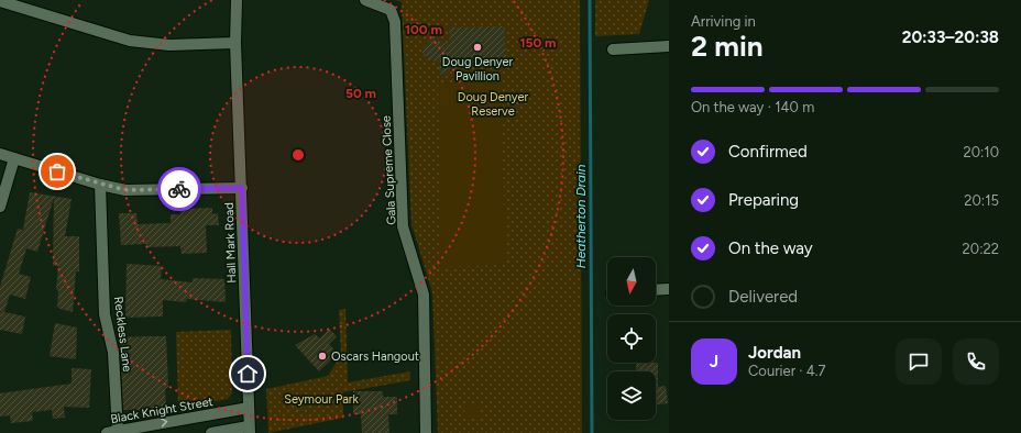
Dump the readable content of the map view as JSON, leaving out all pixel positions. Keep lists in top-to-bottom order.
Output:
{
  "streets": {
    "street": [
      "Gala Supreme Close",
      "Hall Mark Road",
      "Reckless Lane",
      "Black Knight Street"
    ]
  },
  "crossings": [
    ["Hall Mark Road", "Black Knight Street"],
    ["Reckless Lane", "Black Knight Street"]
  ],
  "one_way": ["Black Knight Street"],
  "water": ["Heatherton Drain"],
  "parks": ["Doug Denyer Reserve", "Seymour Park"],
  "places": ["Doug Denyer Pavillion", "Oscars Hangout"],
  "north": "bottom",
  "page": {
    "heading": ["2 min", "Arriving in", "20:33–20:38"],
    "panel": ["Jordan", "Courier · 4.7"],
    "bar": "On the way · 140 m",
    "list": [
      ["Confirmed", "20:10"],
      ["Preparing", "20:15"],
      ["On the way", "20:22"],
      "Delivered"
    ],
    "round": "J"
  },
  "rings": ["100 m", "150 m", "50 m"]
}
